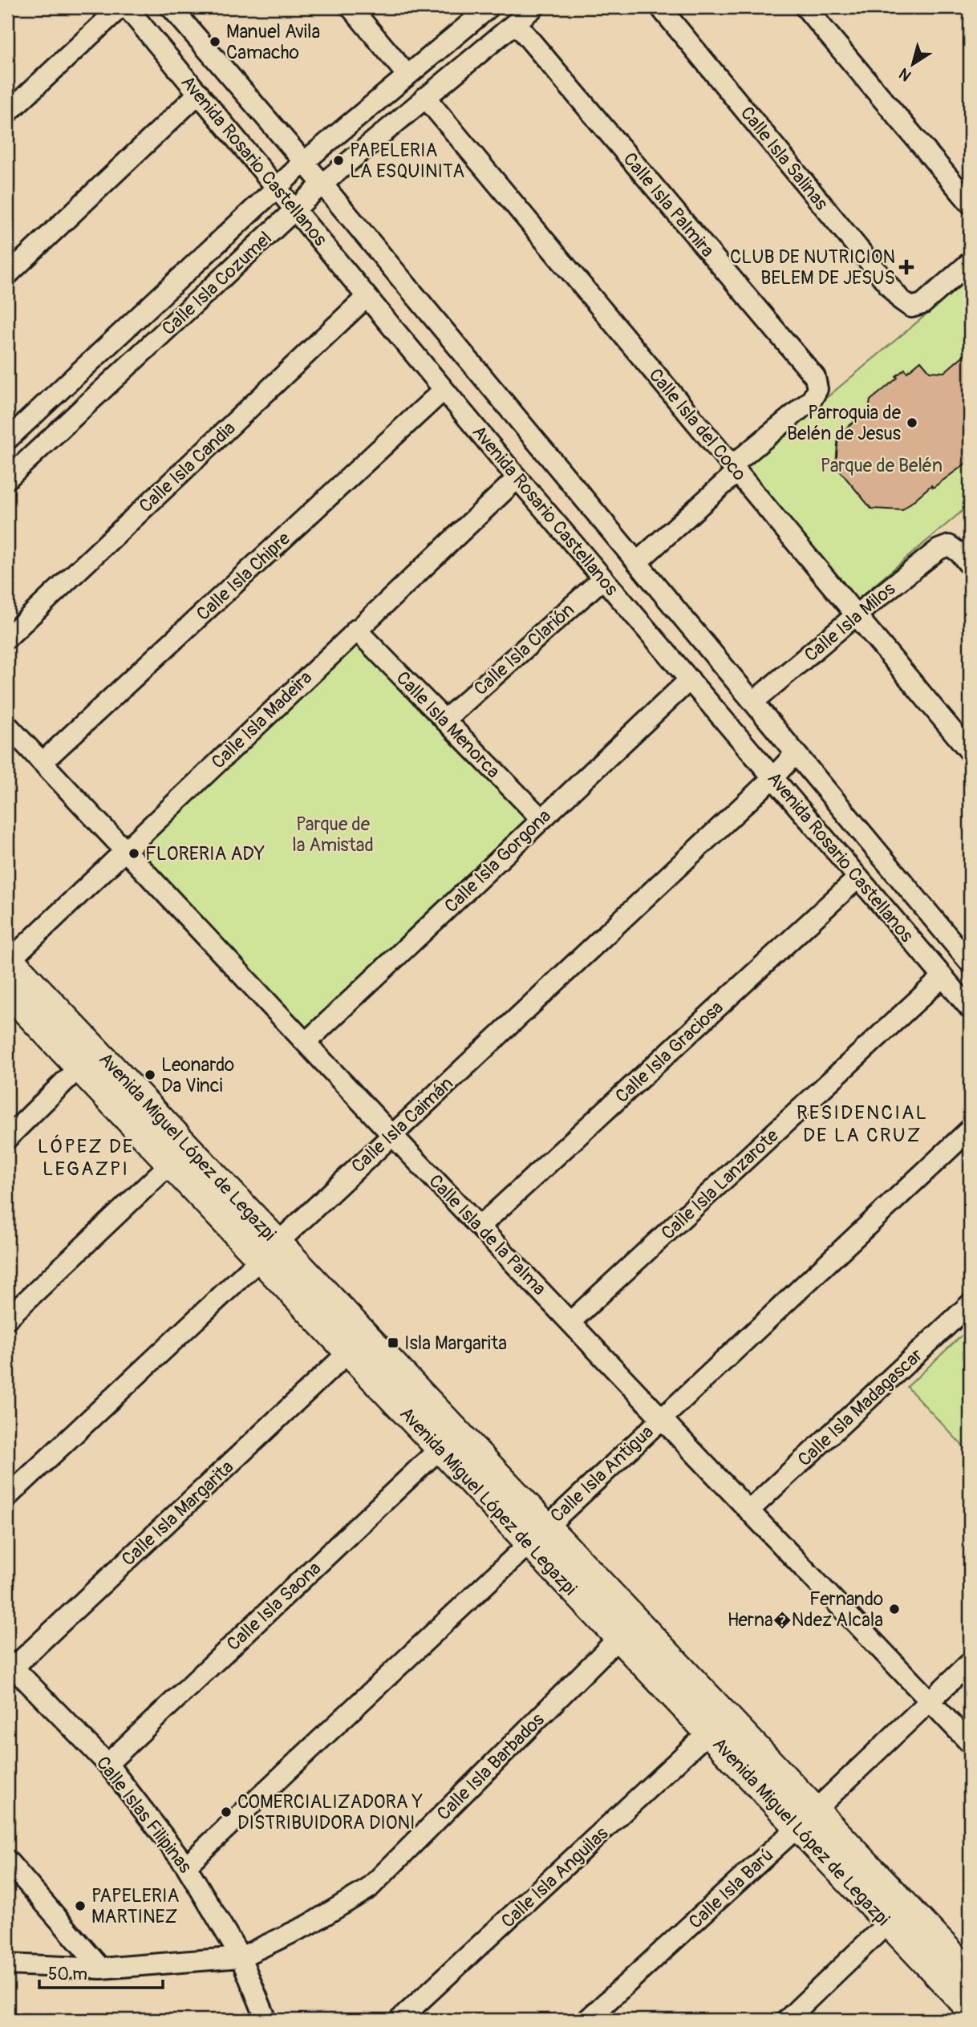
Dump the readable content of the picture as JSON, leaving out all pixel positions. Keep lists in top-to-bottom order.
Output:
{
  "streets": {
    "main road": ["Avenida Miguel López de Legazpi"],
    "street": [
      "Calle Isla Salinas",
      "Avenida Rosario Castellanos",
      "Calle Isla Palmira",
      "Calle Isla Cozumel",
      "Calle Isla del Coco",
      "Calle Isla Candia",
      "Calle Isla Chipre",
      "Calle Isla Milos",
      "Calle Isla Clarión",
      "Calle Isla Madeira",
      "Calle Isla Menorca",
      "Calle Isla Gorgona",
      "Calle Isla Graciosa",
      "Calle Isla Caimán",
      "Calle Isla Lanzarote",
      "Calle Isla de la Palma",
      "Calle Isla Madagascar",
      "Calle Isla Antigua",
      "Calle Isla Margarita",
      "Calle Isla Saona",
      "Calle Isla Barbados",
      "Calle Islas Filipinas",
      "Calle Isla Anguilas",
      "Calle Isla Barú"
    ]
  },
  "crossings": [
    ["Avenida Rosario Castellanos", "Calle Isla Cozumel"],
    ["Avenida Rosario Castellanos", "Calle Isla Candia"],
    ["Avenida Rosario Castellanos", "Calle Isla Chipre"],
    ["Avenida Rosario Castellanos", "Calle Isla Milos"],
    ["Avenida Rosario Castellanos", "Calle Isla Clarión"],
    ["Avenida Rosario Castellanos", "Calle Isla Madeira"],
    ["Avenida Rosario Castellanos", "Calle Isla Gorgona"],
    ["Avenida Rosario Castellanos", "Calle Isla Graciosa"],
    ["Avenida Rosario Castellanos", "Calle Isla Caimán"],
    ["Avenida Rosario Castellanos", "Calle Isla Lanzarote"],
    ["Calle Isla Palmira", "Calle Isla Cozumel"],
    ["Calle Isla Palmira", "Calle Isla del Coco"],
    ["Calle Isla Cozumel", "Calle Isla del Coco"],
    ["Calle Isla del Coco", "Calle Isla Milos"],
    ["Calle Isla Chipre", "Calle Isla de la Palma"],
    ["Calle Isla Clarión", "Calle Isla Menorca"],
    ["Calle Isla Madeira", "Calle Isla Menorca"],
    ["Calle Isla Madeira", "Avenida Miguel López de Legazpi"],
    ["Calle Isla Madeira", "Calle Isla de la Palma"],
    ["Calle Isla Menorca", "Calle Isla Gorgona"],
    ["Calle Isla Gorgona", "Calle Isla de la Palma"],
    ["Calle Isla Graciosa", "Calle Isla de la Palma"],
    ["Calle Isla Caimán", "Avenida Miguel López de Legazpi"],
    ["Calle Isla Caimán", "Calle Isla de la Palma"],
    ["Avenida Miguel López de Legazpi", "Calle Isla Antigua"],
    ["Avenida Miguel López de Legazpi", "Calle Isla Margarita"],
    ["Avenida Miguel López de Legazpi", "Calle Isla Saona"],
    ["Avenida Miguel López de Legazpi", "Calle Isla Barbados"],
    ["Avenida Miguel López de Legazpi", "Calle Isla Anguilas"],
    ["Avenida Miguel López de Legazpi", "Calle Isla Barú"],
    ["Calle Isla Lanzarote", "Calle Isla de la Palma"],
    ["Calle Isla de la Palma", "Calle Isla Madagascar"],
    ["Calle Isla de la Palma", "Calle Isla Antigua"],
    ["Calle Isla de la Palma", "Calle Isla Barú"],
    ["Calle Isla Antigua", "Calle Islas Filipinas"],
    ["Calle Isla Margarita", "Calle Islas Filipinas"],
    ["Calle Isla Saona", "Calle Islas Filipinas"],
    ["Calle Isla Barbados", "Calle Islas Filipinas"]
  ],
  "districts": ["RESIDENCIAL DE LA CRUZ", "LÓPEZ DE LEGAZPI"],
  "parks": ["Parque de Belén", "Parque de la Amistad"],
  "places": {
    "other": [
      "Manuel Avila Camacho",
      "PAPELERIA LA ESQUINITA",
      "Parroquia de Belén de Jesus",
      "FLORERIA ADY",
      "Leonardo Da Vinci",
      "Fernando Herna�Ndez Alcala",
      "COMERCIALIZADORA Y DISTRIBUIDORA DIONI",
      "PAPELERIA MARTINEZ"
    ],
    "health": ["CLUB DE NUTRICION BELEM DE JESUS"],
    "transit": ["Isla Margarita"]
  },
  "scale_bar": "50 m",
  "north": "bottom left"
}
